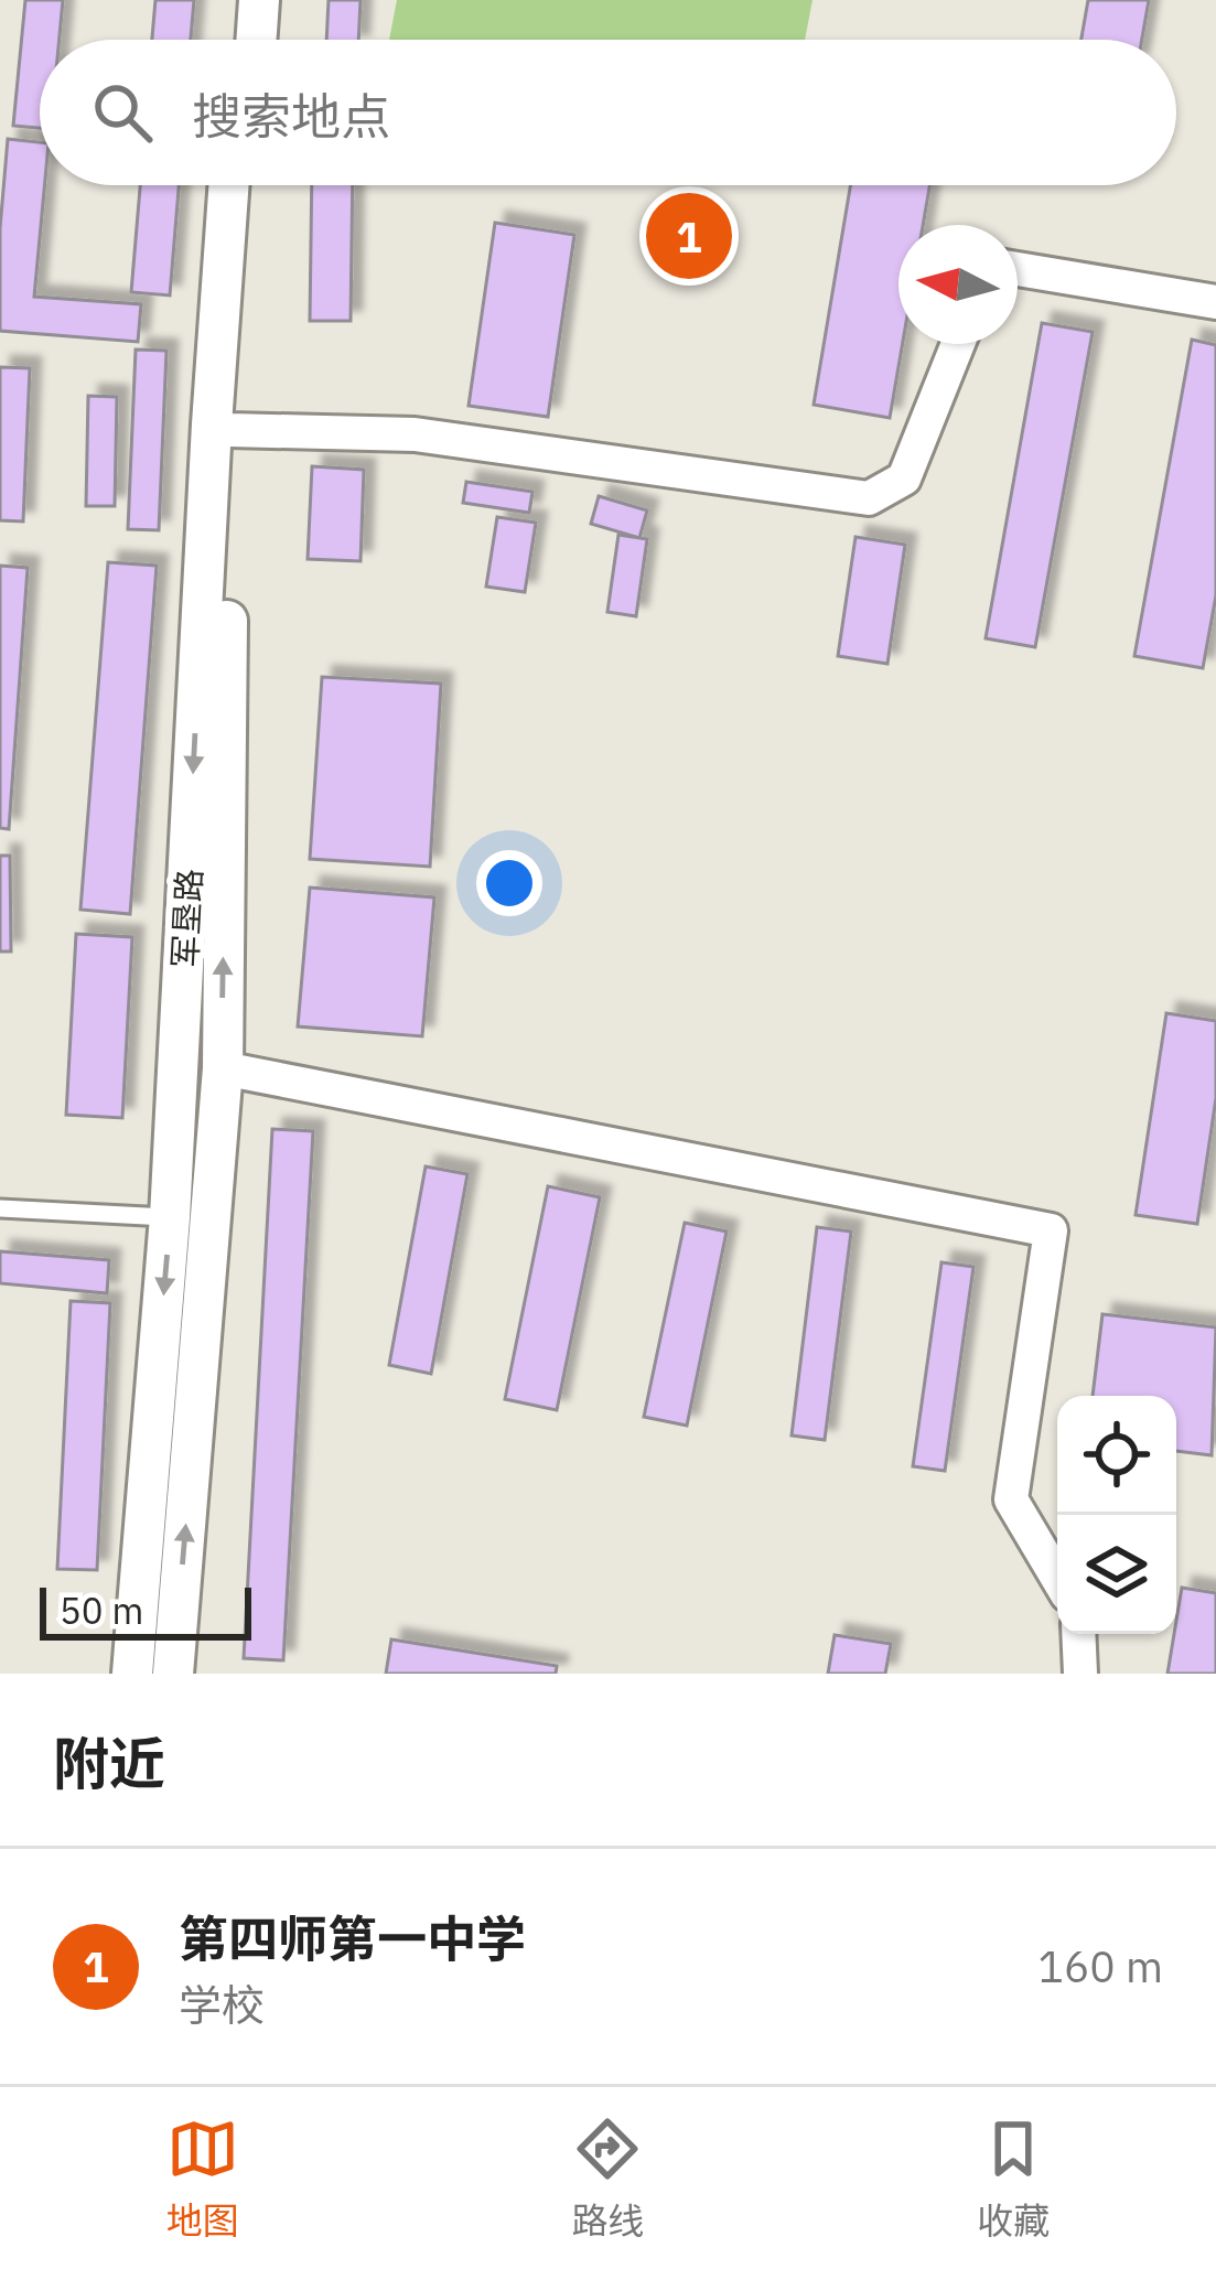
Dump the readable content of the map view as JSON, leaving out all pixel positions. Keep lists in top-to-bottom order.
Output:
{
  "streets": {
    "street": ["军垦路"]
  },
  "scale_bar": "50 m",
  "north": "left",
  "page": {
    "search": "搜索地点",
    "pins": "1",
    "scale": "50 m",
    "heading": "附近",
    "list": [
      {
        "mark": "1",
        "name": "第四师第一中学",
        "note": "学校",
        "value": "160 m"
      }
    ],
    "nav": ["地图", "路线", "收藏"]
  }
}
